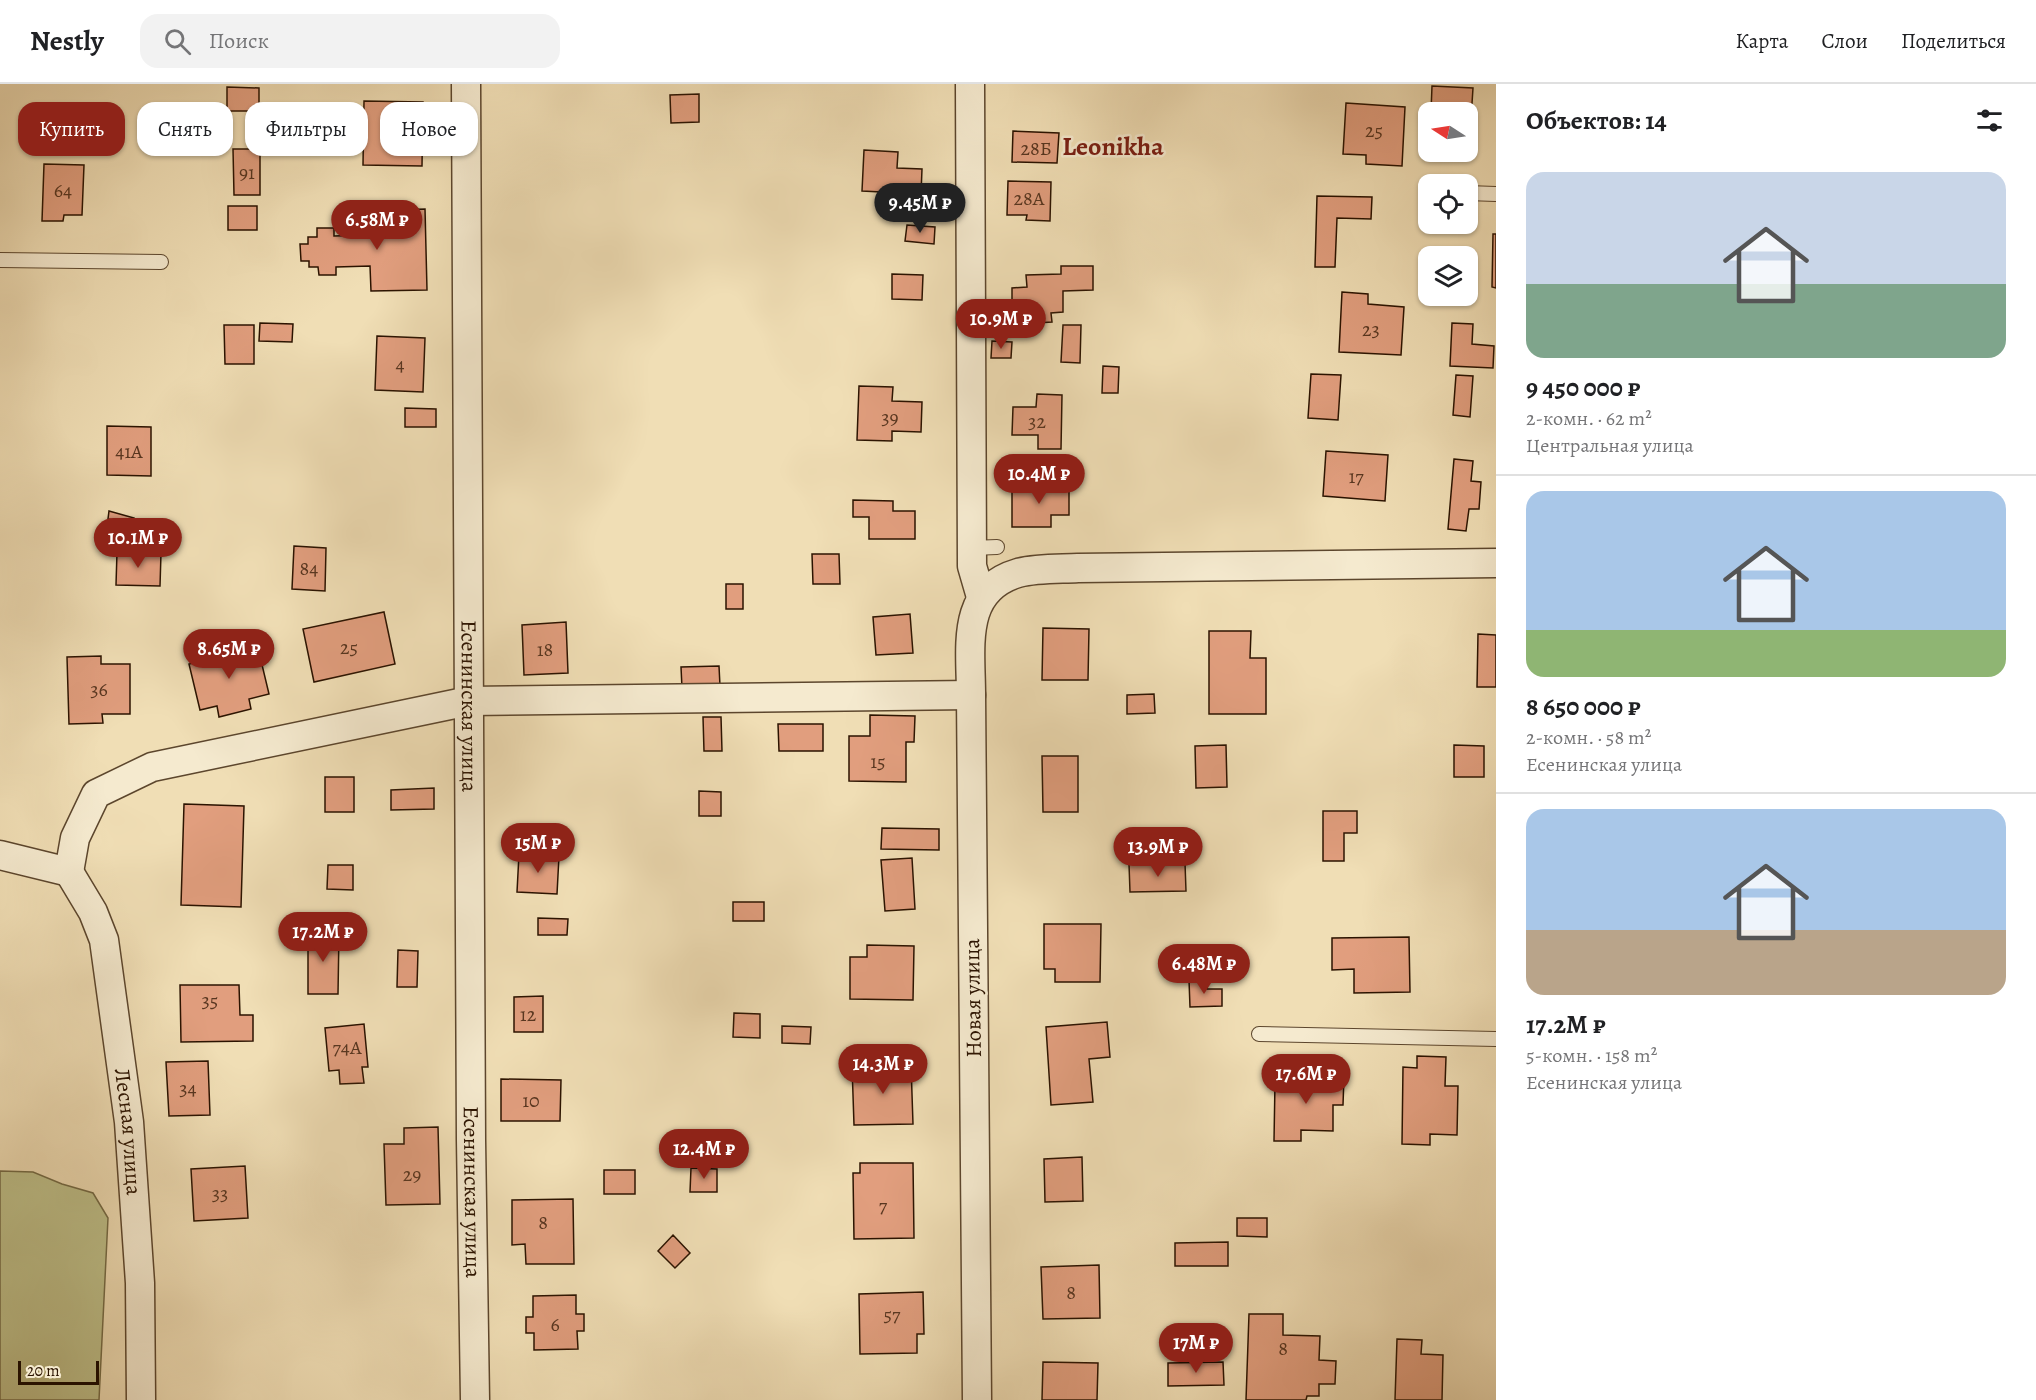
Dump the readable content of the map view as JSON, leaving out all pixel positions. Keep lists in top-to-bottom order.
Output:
{
  "streets": {
    "street": ["Есенинская улица", "Новая улица", "Лесная улица"]
  },
  "districts": ["Leonikha"],
  "house_numbers": [
    "25",
    "28Б",
    "91",
    "64",
    "28А",
    "23",
    "4",
    "39",
    "32",
    "41А",
    "17",
    "84",
    "25",
    "18",
    "36",
    "15",
    "35",
    "12",
    "74А",
    "34",
    "10",
    "29",
    "33",
    "7",
    "8",
    "8",
    "57",
    "6",
    "8"
  ],
  "scale_bar": "20 m",
  "north": "left",
  "page": {
    "header": "Nestly",
    "search": "Поиск",
    "nav": ["Карта", "Слои", "Поделиться"],
    "heading": "Объектов: 14",
    "chip": [
      "Купить",
      "Снять",
      "Фильтры",
      "Новое"
    ],
    "list": [
      {
        "name": "9 450 000 ₽",
        "note": "2-комн. · 62 m² · Центральная улица"
      },
      {
        "name": "8 650 000 ₽",
        "note": "2-комн. · 58 m² · Есенинская улица"
      },
      {
        "name": "17.2M ₽",
        "note": "5-комн. · 158 m² · Есенинская улица"
      }
    ],
    "price": [
      "9.45M ₽",
      "6.58M ₽",
      "10.9M ₽",
      "10.4M ₽",
      "10.1M ₽",
      "8.65M ₽",
      "15M ₽",
      "13.9M ₽",
      "17.2M ₽",
      "6.48M ₽",
      "14.3M ₽",
      "17.6M ₽",
      "12.4M ₽",
      "17M ₽"
    ],
    "scale": "20 m"
  }
}
